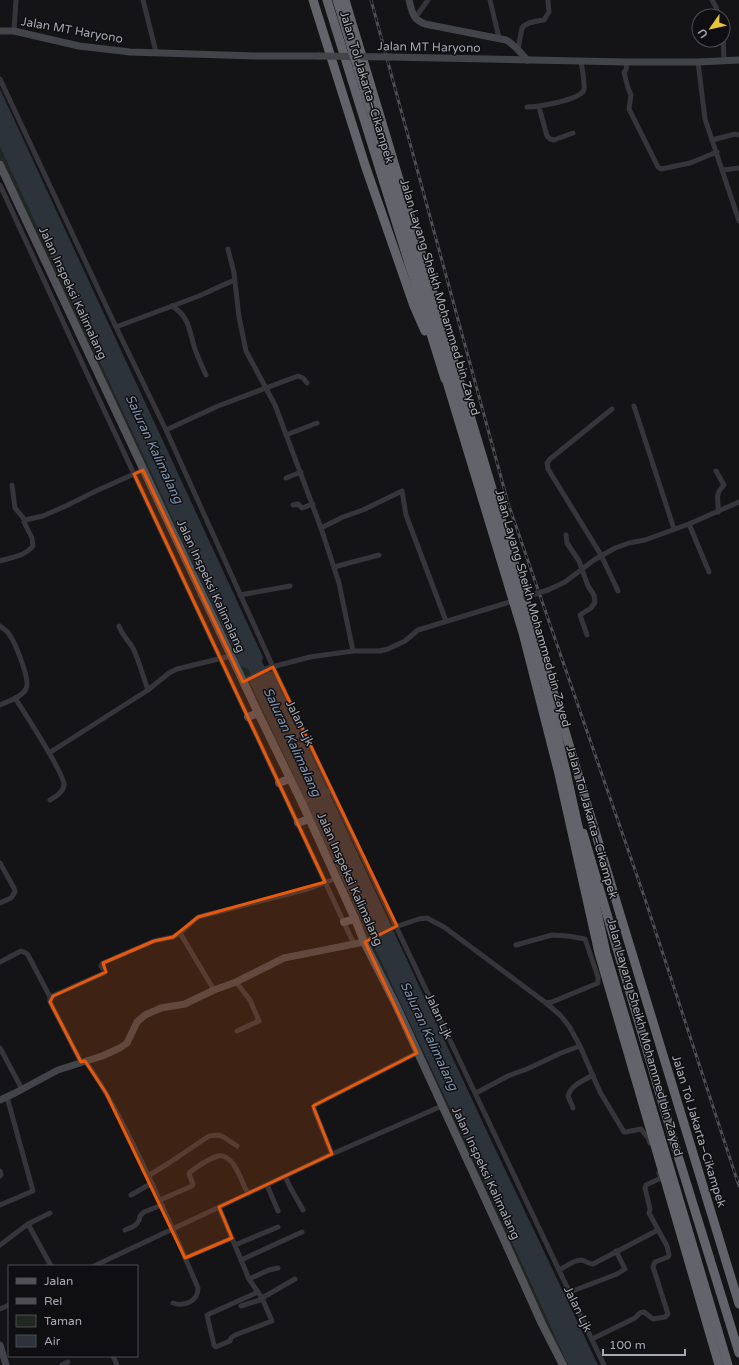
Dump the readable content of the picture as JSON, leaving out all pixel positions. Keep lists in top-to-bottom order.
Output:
{
  "streets": {
    "highway": ["Jalan Tol Jakarta–Cikampek", "Jalan Layang Sheikh Mohammed bin Zayed"],
    "main road": ["Jalan MT Haryono", "Jalan Inspeksi Kalimalang"],
    "street": ["Jalan Ljk"]
  },
  "water": ["Saluran Kalimalang"],
  "legend": [
    "Jalan",
    "Rel",
    "Taman",
    "Air"
  ],
  "scale_bar": "100 m",
  "north": "bottom left"
}
